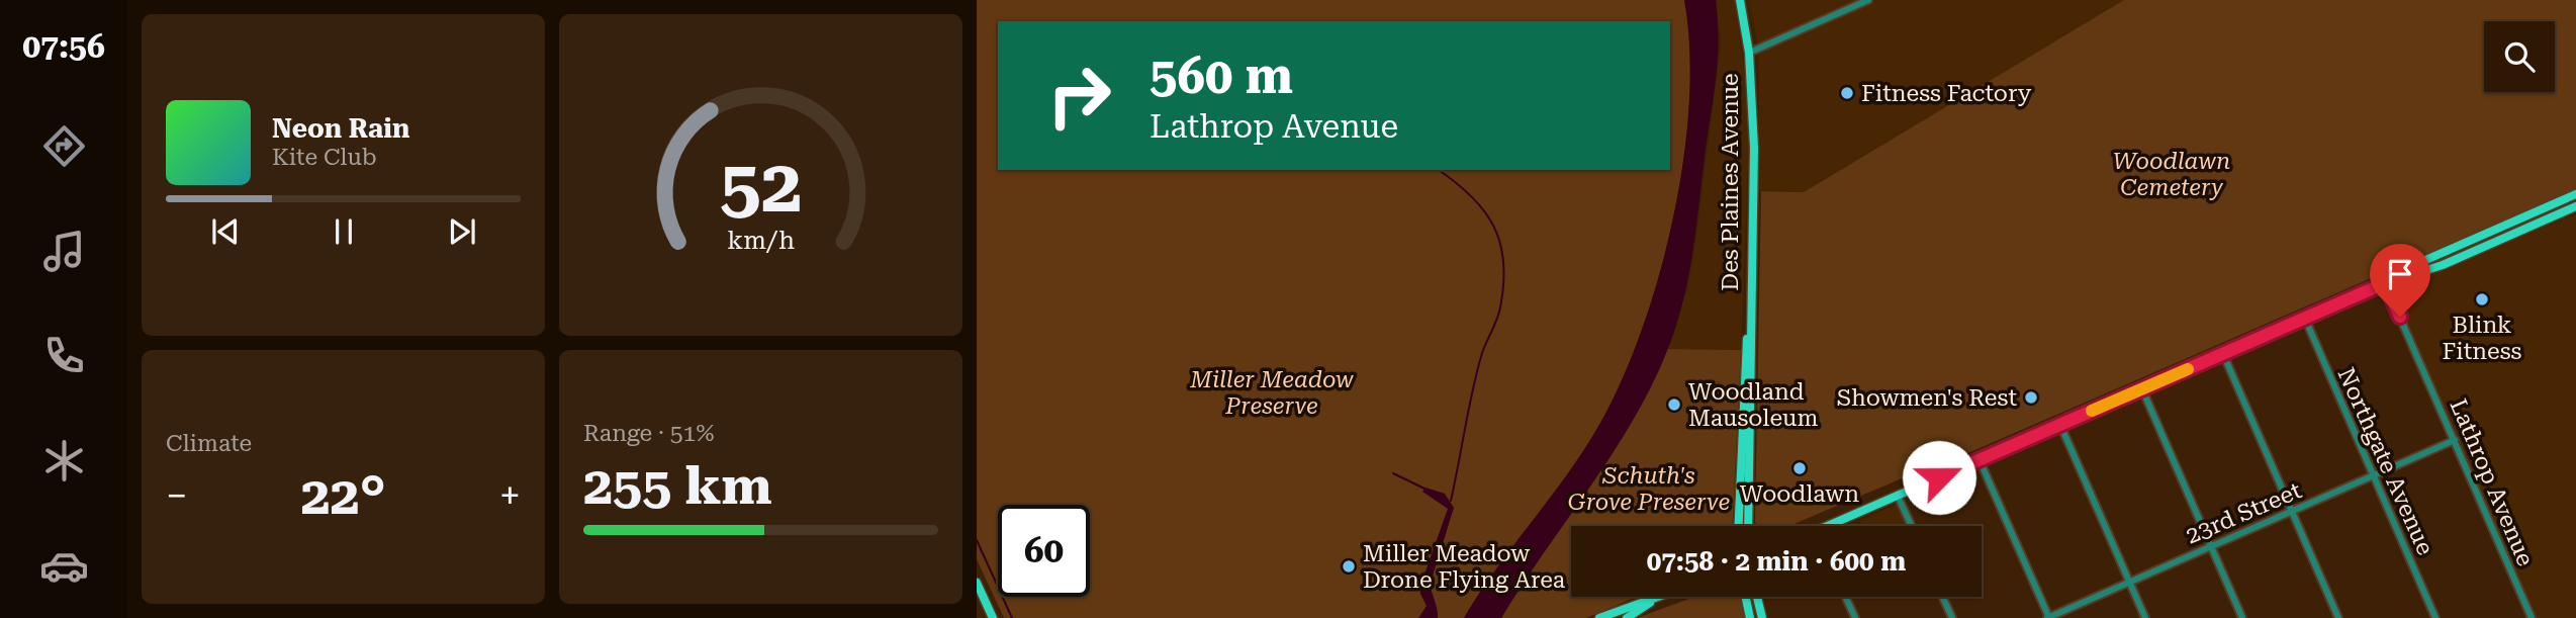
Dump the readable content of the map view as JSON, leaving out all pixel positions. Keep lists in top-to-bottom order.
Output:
{
  "streets": {
    "main road": ["Des Plaines Avenue"],
    "street": ["Northgate Avenue", "Lathrop Avenue", "23rd Street"]
  },
  "crossings": [
    ["Northgate Avenue", "23rd Street"],
    ["Lathrop Avenue", "23rd Street"]
  ],
  "parks": ["Woodlawn Cemetery", "Miller Meadow Preserve", "Schuth's Grove Preserve"],
  "places": [
    "Fitness Factory",
    "Blink Fitness",
    "Showmen's Rest",
    "Woodland Mausoleum",
    "Woodlawn",
    "Miller Meadow Drone Flying Area"
  ],
  "page": {
    "tabs": "07:56",
    "turn": ["560 m", "Lathrop Avenue"],
    "song": ["Neon Rain", "Kite Club"],
    "tile": [
      "Climate",
      ["Range · 51%", "255 km"]
    ],
    "heat": ["−", "22°", "+"],
    "limit": "60",
    "trip": "07:58 · 2 min · 600 m",
    "gauge": ["52", "km/h"]
  }
}
